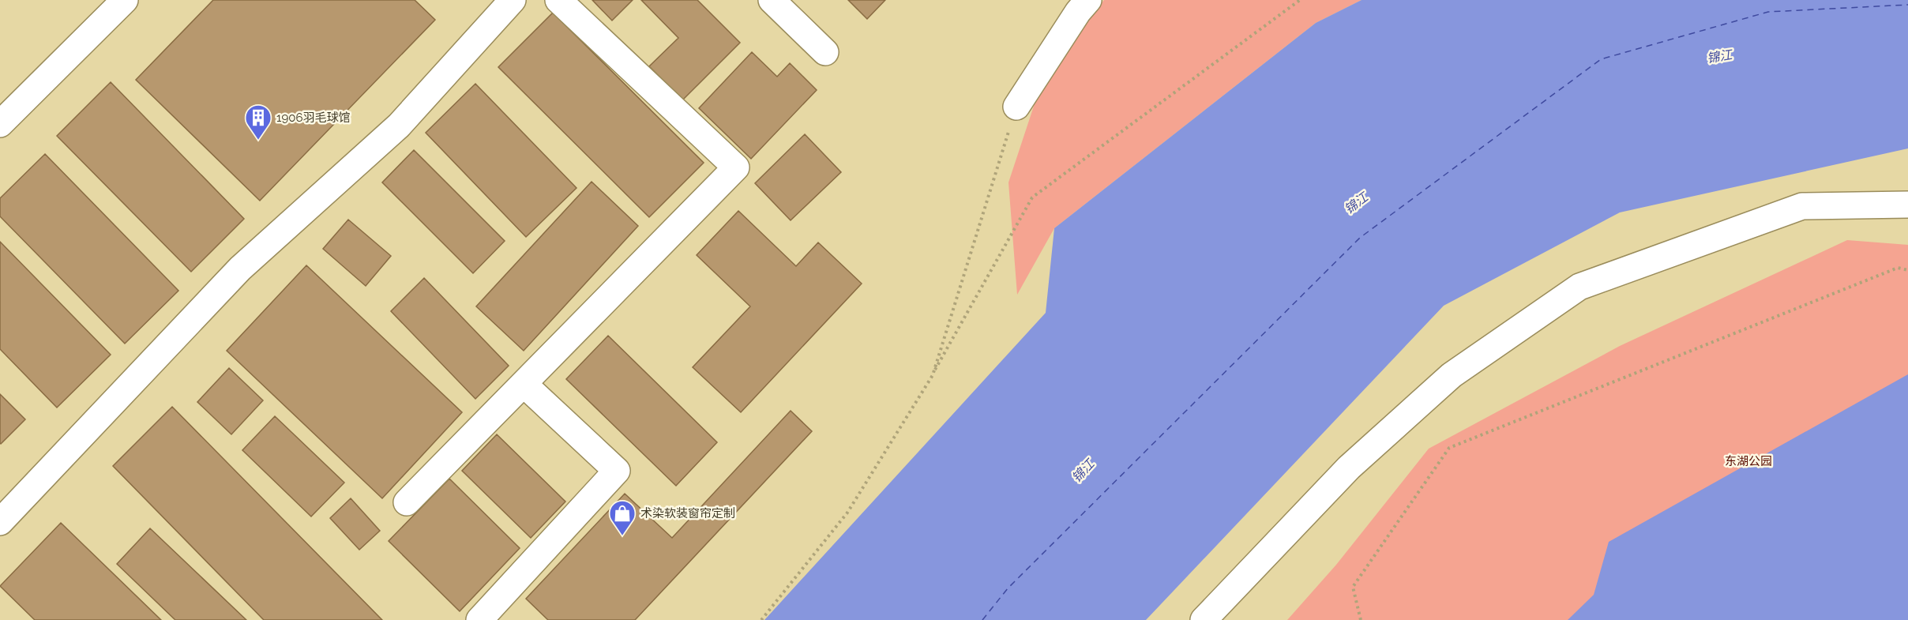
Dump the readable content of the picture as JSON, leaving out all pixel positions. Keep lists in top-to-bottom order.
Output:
{
  "water": ["锦江"],
  "parks": ["东湖公园"],
  "places": {
    "building": ["1906羽毛球馆"],
    "shop": ["术染软装窗帘定制"]
  }
}
